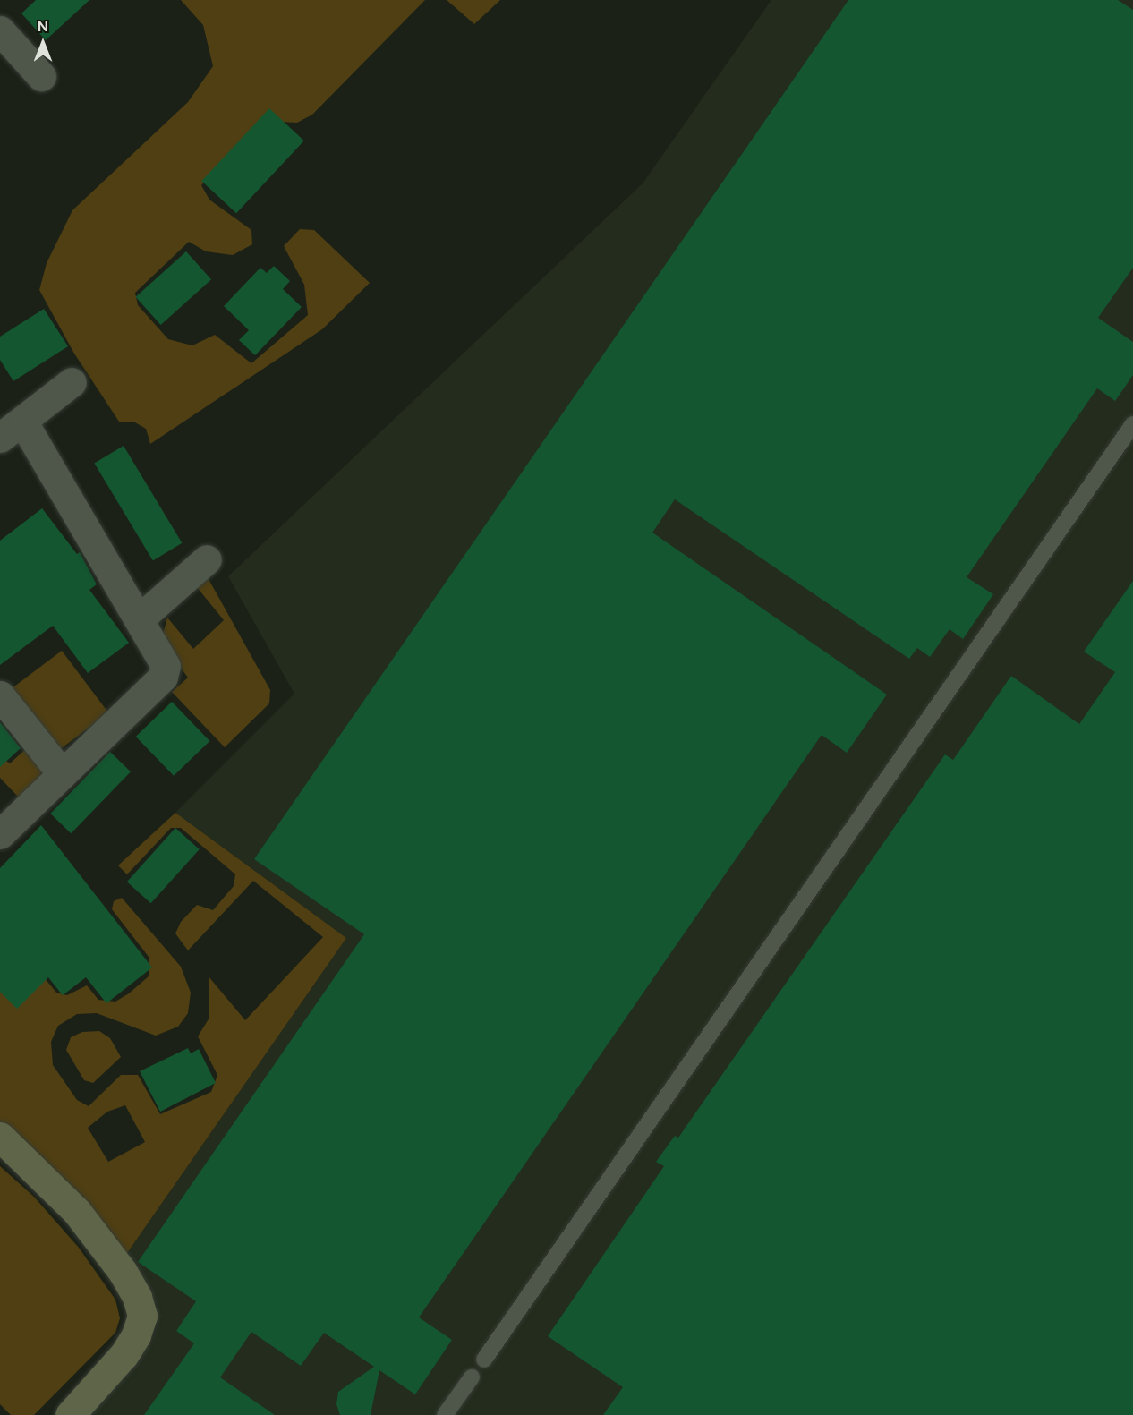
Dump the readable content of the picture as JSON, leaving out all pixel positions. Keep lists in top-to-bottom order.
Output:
{
  "north": "top"
}
